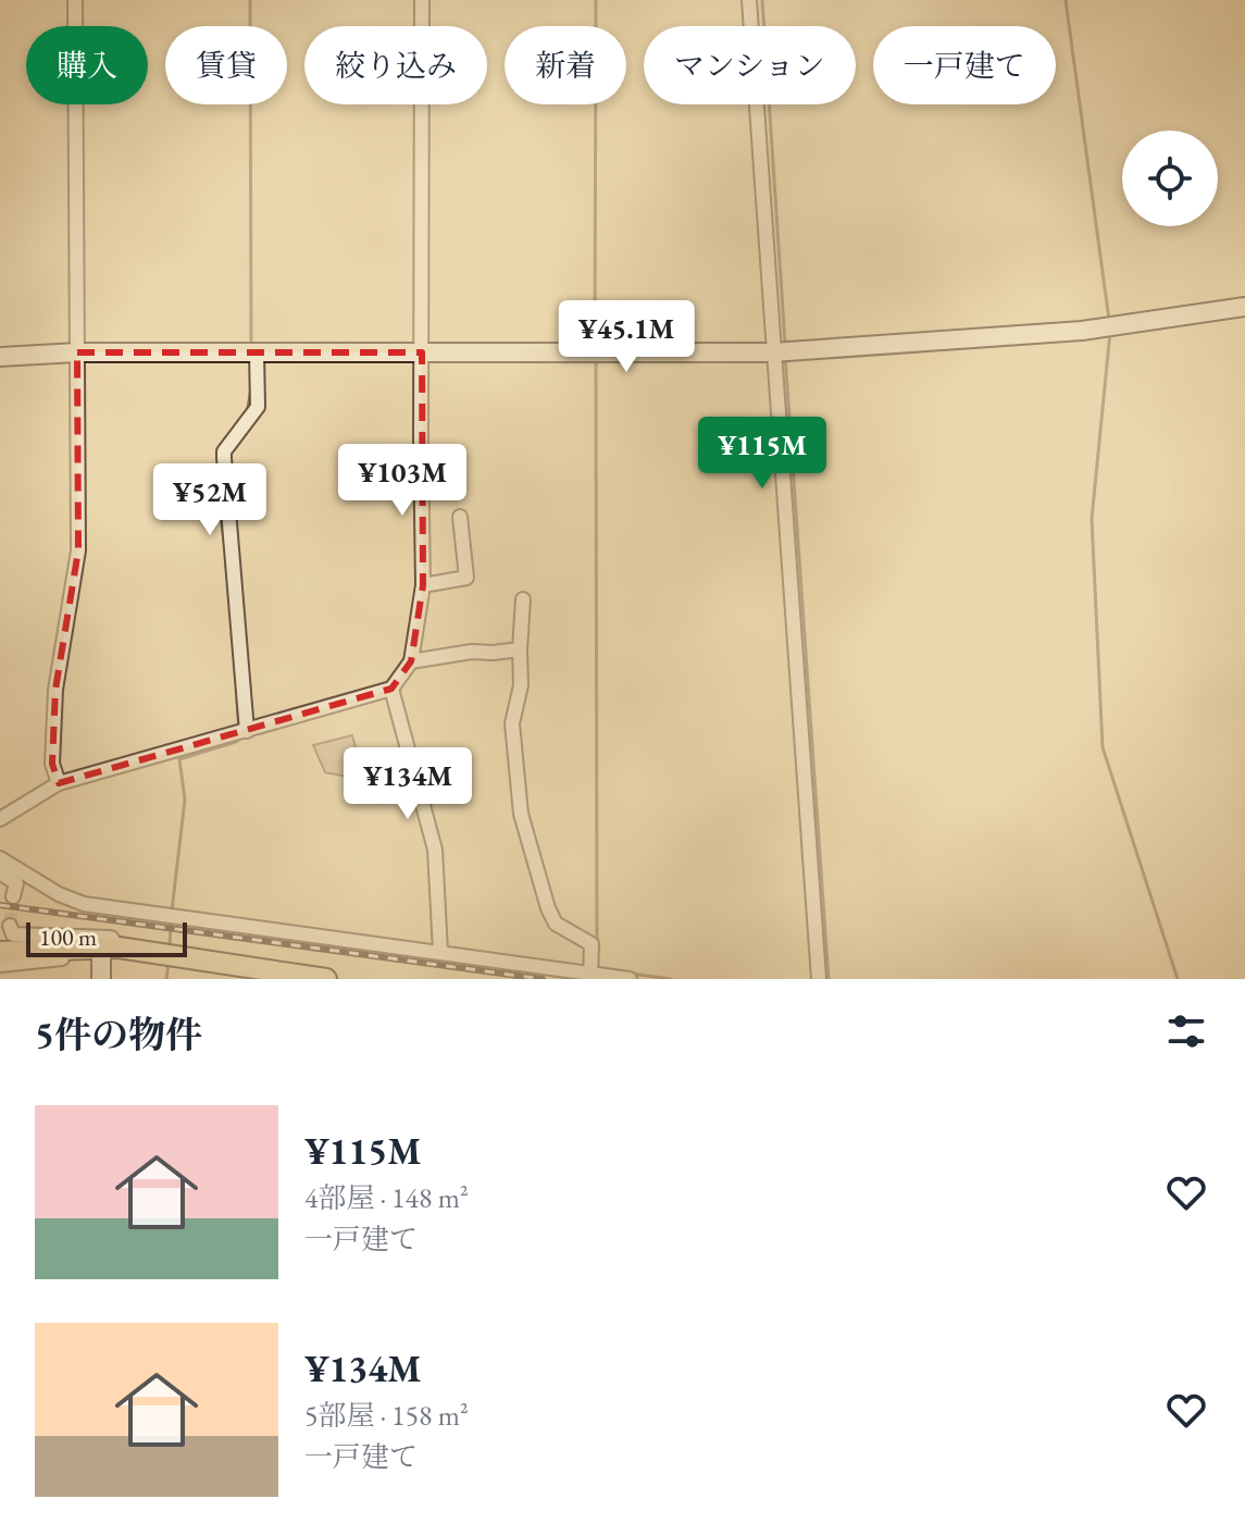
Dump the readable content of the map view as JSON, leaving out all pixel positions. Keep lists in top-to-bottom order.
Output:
{
  "scale_bar": "100 m",
  "page": {
    "chip": [
      "購入",
      "賃貸",
      "絞り込み",
      "新着",
      "マンション",
      "一戸建て"
    ],
    "price": [
      "¥45.1M",
      "¥115M",
      "¥103M",
      "¥52M",
      "¥134M"
    ],
    "scale": "100 m",
    "heading": "5件の物件",
    "list": [
      {
        "name": "¥115M",
        "note": "4部屋 · 148 m² · 一戸建て"
      },
      {
        "name": "¥134M",
        "note": "5部屋 · 158 m² · 一戸建て"
      }
    ]
  }
}
